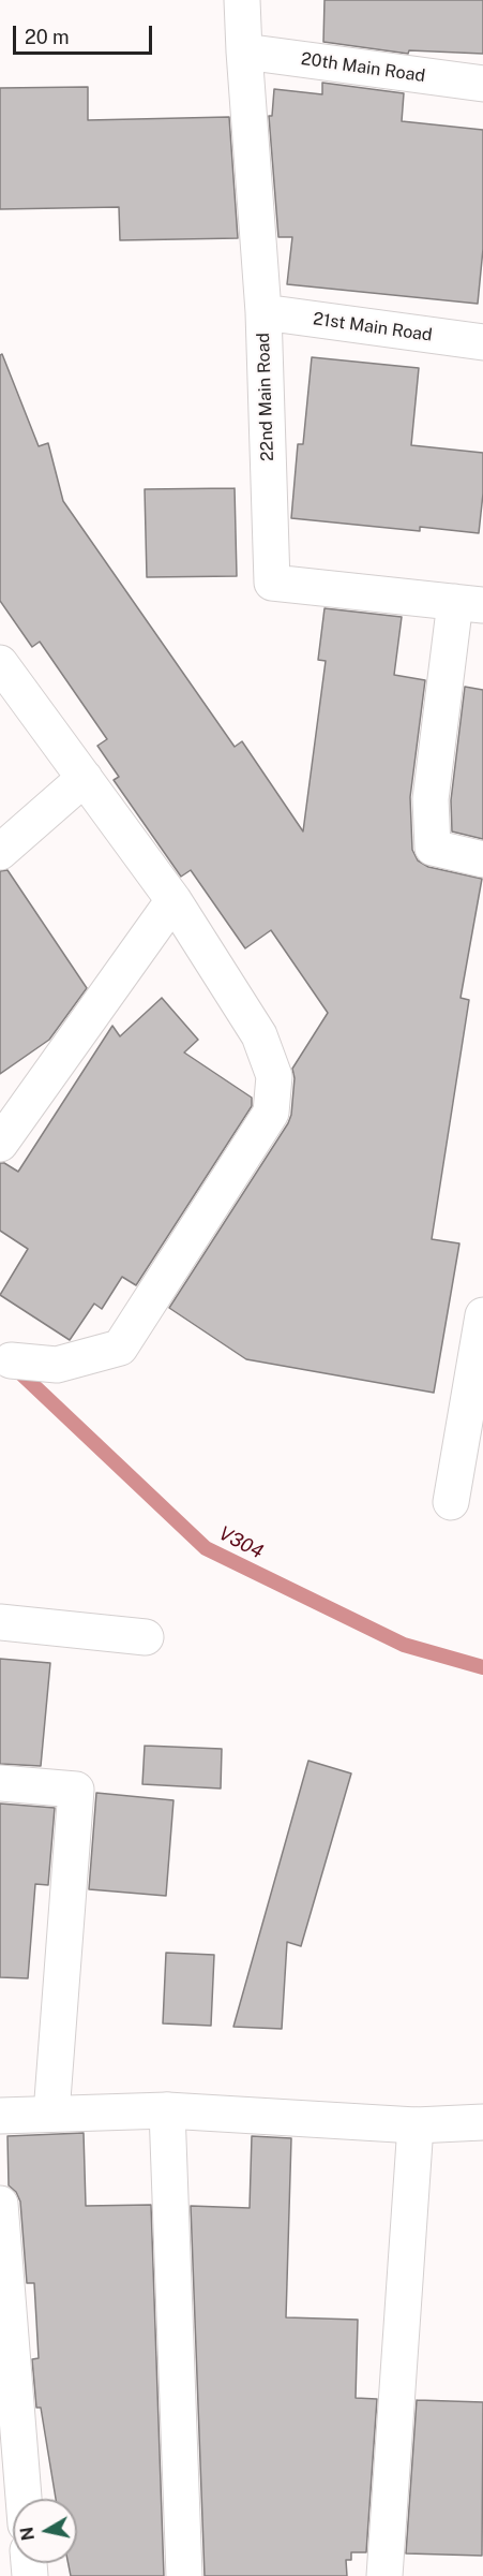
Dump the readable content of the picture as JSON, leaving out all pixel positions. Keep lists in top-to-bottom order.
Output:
{
  "streets": {
    "street": ["20th Main Road", "21st Main Road", "22nd Main Road"]
  },
  "crossings": [
    ["20th Main Road", "22nd Main Road"],
    ["21st Main Road", "22nd Main Road"]
  ],
  "water": ["V304"],
  "scale_bar": "20 m",
  "north": "left"
}
